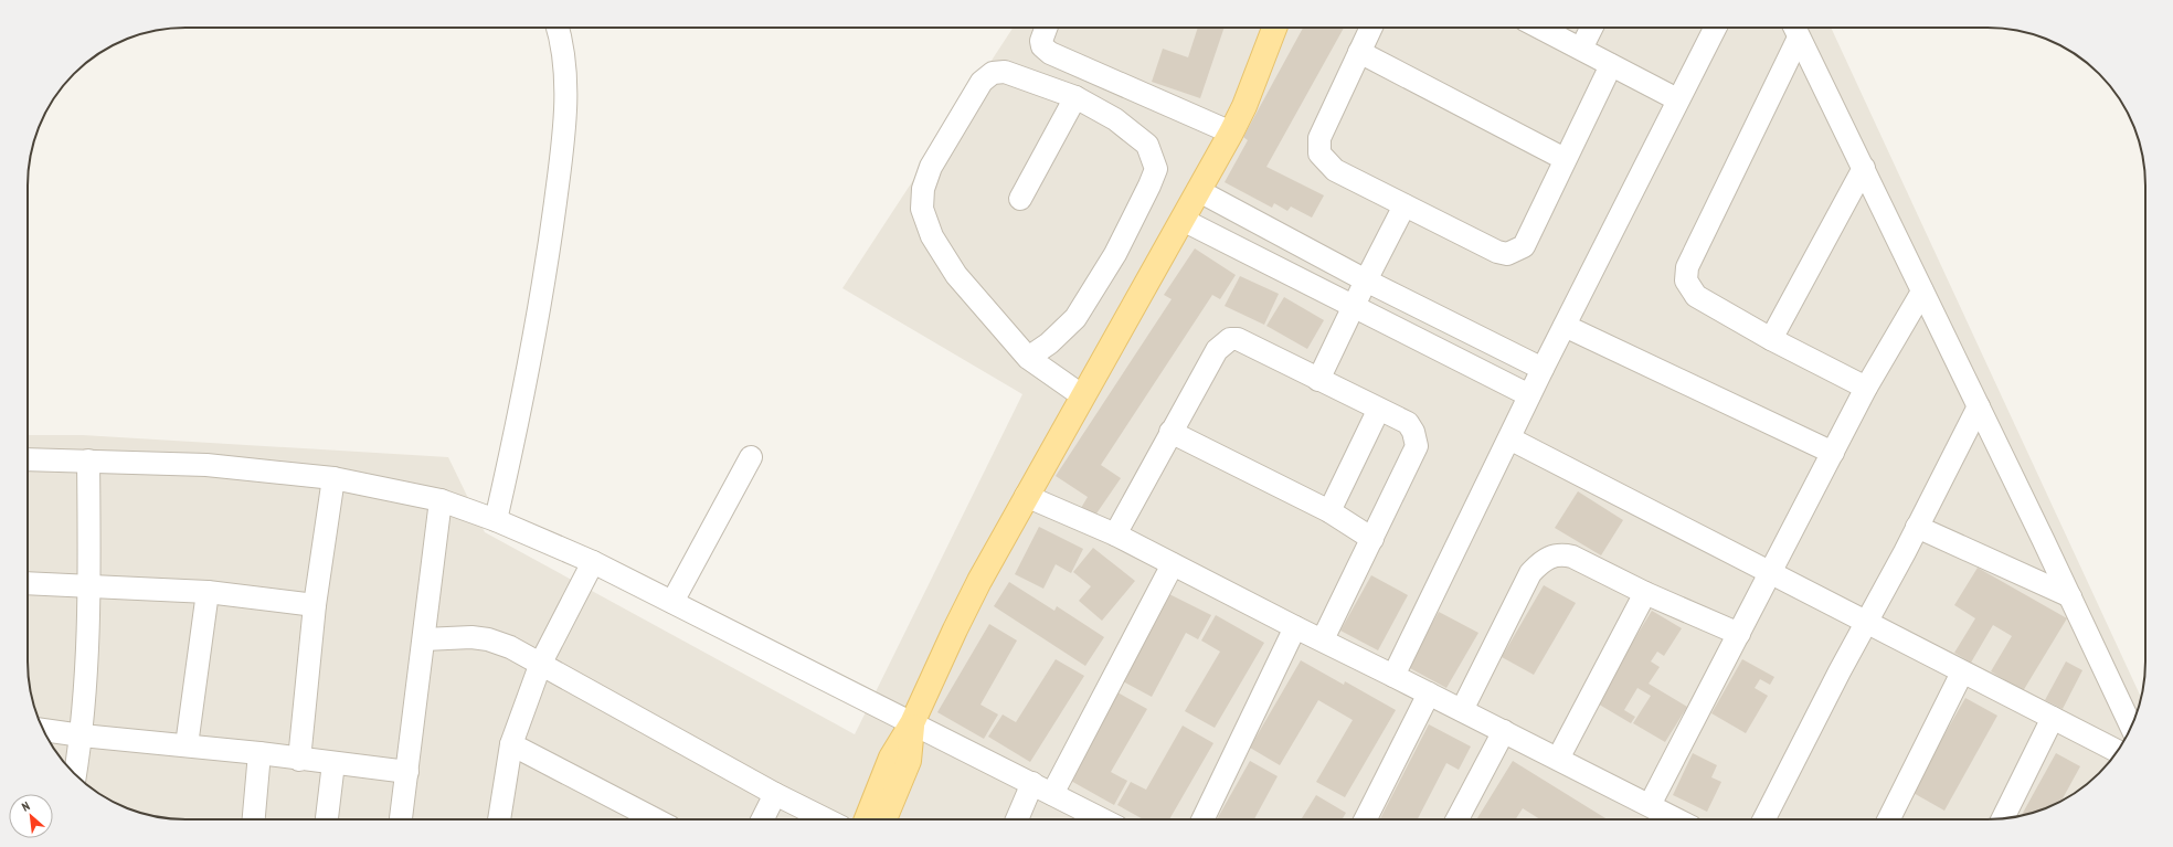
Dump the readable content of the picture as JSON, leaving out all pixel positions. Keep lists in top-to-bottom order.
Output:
{
  "north": "top left"
}
